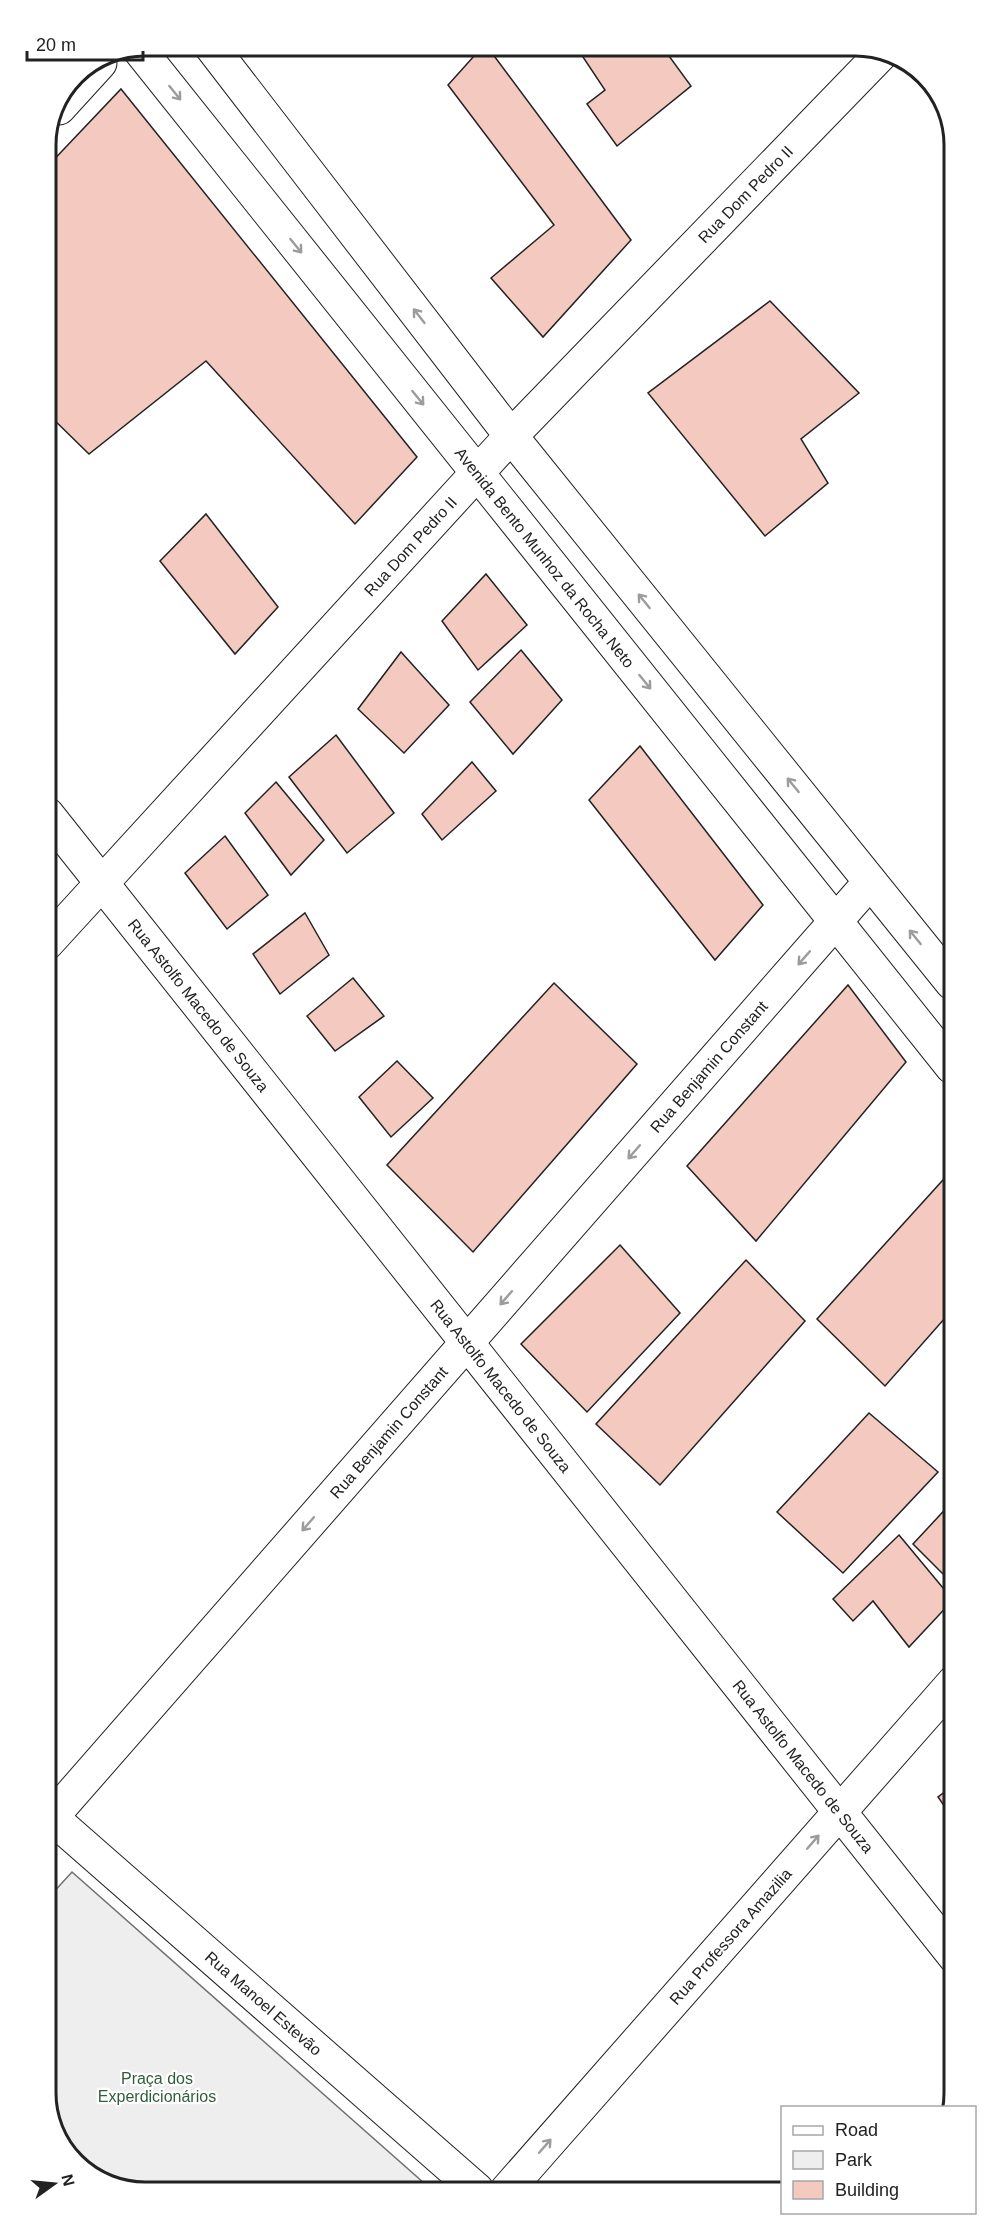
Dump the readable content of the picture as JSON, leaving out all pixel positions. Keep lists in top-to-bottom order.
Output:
{
  "streets": {
    "street": [
      "Rua Dom Pedro II",
      "Avenida Bento Munhoz da Rocha Neto",
      "Rua Astolfo Macedo de Souza",
      "Rua Benjamin Constant",
      "Rua Professora Amazilia",
      "Rua Manoel Estevão"
    ]
  },
  "crossings": [
    ["Rua Dom Pedro II", "Avenida Bento Munhoz da Rocha Neto"],
    ["Rua Dom Pedro II", "Rua Astolfo Macedo de Souza"],
    ["Avenida Bento Munhoz da Rocha Neto", "Rua Benjamin Constant"],
    ["Rua Astolfo Macedo de Souza", "Rua Benjamin Constant"],
    ["Rua Astolfo Macedo de Souza", "Rua Professora Amazilia"]
  ],
  "one_way": ["Rua Benjamin Constant", "Rua Professora Amazilia"],
  "parks": ["Praça dos Experdicionários"],
  "legend": ["Road", "Park", "Building"],
  "scale_bar": "20 m",
  "north": "right"
}
